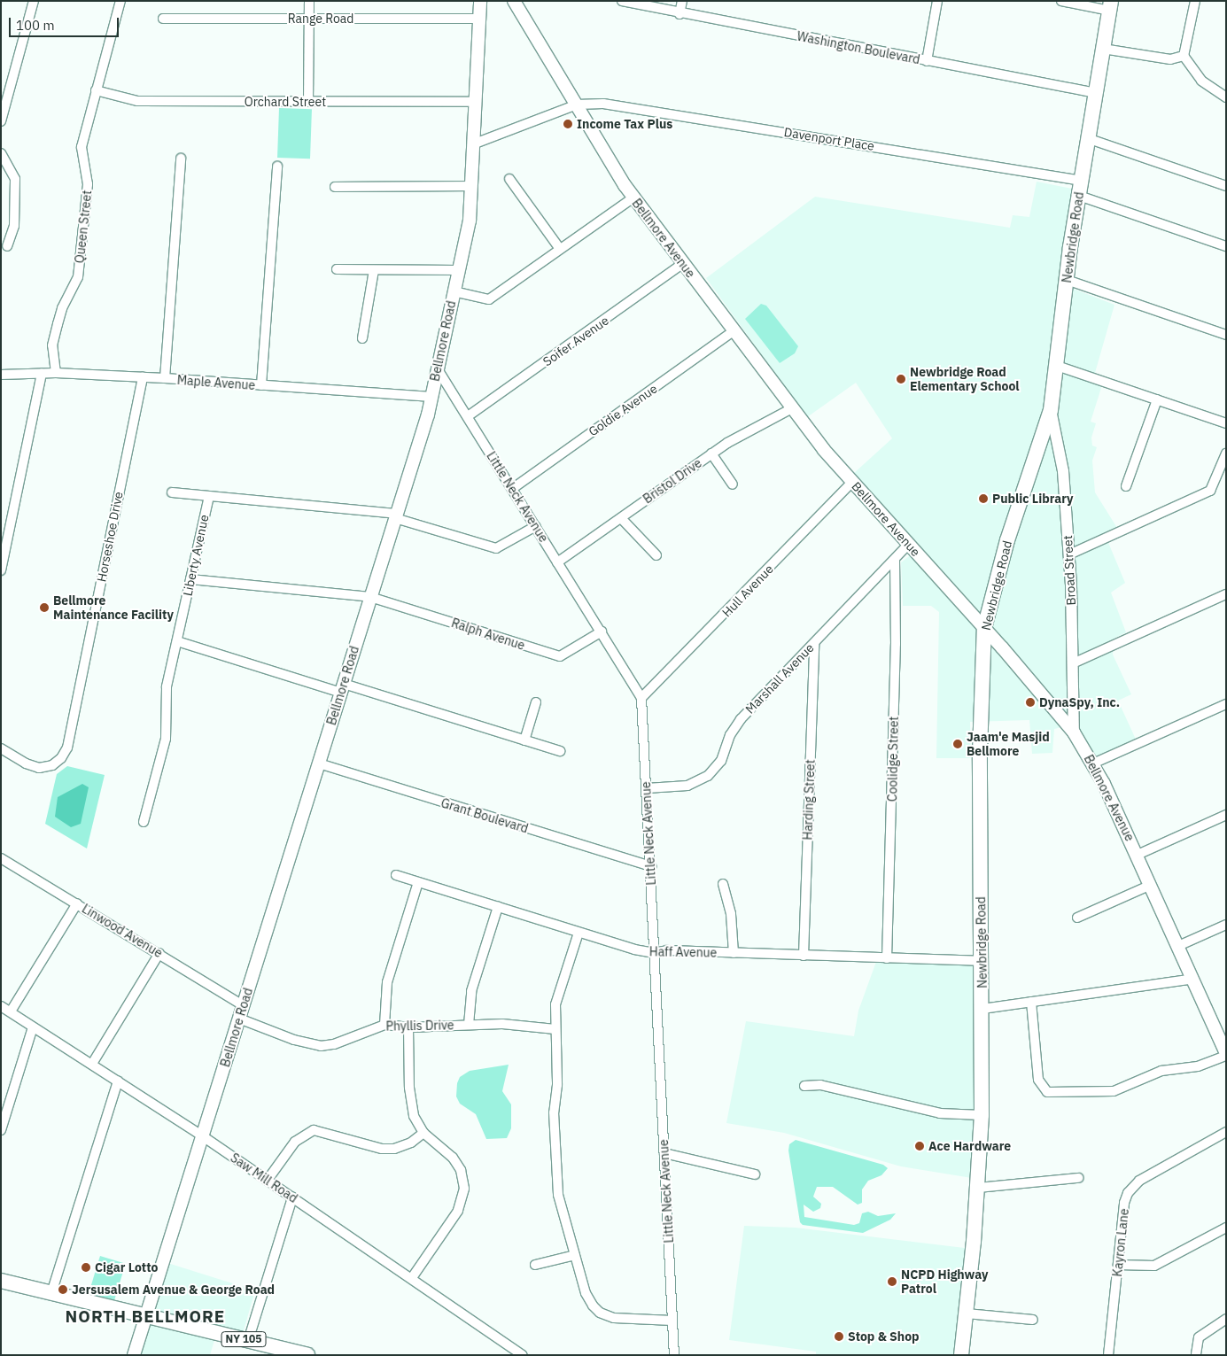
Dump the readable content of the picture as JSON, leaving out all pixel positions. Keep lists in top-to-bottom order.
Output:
{
  "streets": {
    "main road": [
      "Newbridge Road",
      "Bellmore Avenue",
      "Bellmore Road",
      "NY 105"
    ],
    "street": [
      "Range Road",
      "Washington Boulevard",
      "Orchard Street",
      "Davenport Place",
      "Queen Street",
      "Soifer Avenue",
      "Maple Avenue",
      "Goldie Avenue",
      "Bristol Drive",
      "Little Neck Avenue",
      "Horseshoe Drive",
      "Liberty Avenue",
      "Broad Street",
      "Hull Avenue",
      "Ralph Avenue",
      "Marshall Avenue",
      "Coolidge Street",
      "Harding Street",
      "Grant Boulevard",
      "Linwood Avenue",
      "Haff Avenue",
      "Phyllis Drive",
      "Saw Mill Road",
      "Kayron Lane"
    ]
  },
  "crossings": [
    ["Range Road", "Bellmore Road"],
    ["Washington Boulevard", "Newbridge Road"],
    ["Orchard Street", "Queen Street"],
    ["Orchard Street", "Bellmore Road"],
    ["Davenport Place", "Newbridge Road"],
    ["Davenport Place", "Bellmore Avenue"],
    ["Davenport Place", "Bellmore Road"],
    ["Queen Street", "Maple Avenue"],
    ["Newbridge Road", "Bellmore Avenue"],
    ["Newbridge Road", "Broad Street"],
    ["Newbridge Road", "Haff Avenue"],
    ["Bellmore Avenue", "Soifer Avenue"],
    ["Bellmore Avenue", "Goldie Avenue"],
    ["Bellmore Avenue", "Bristol Drive"],
    ["Bellmore Avenue", "Broad Street"],
    ["Bellmore Avenue", "Hull Avenue"],
    ["Bellmore Avenue", "Marshall Avenue"],
    ["Bellmore Road", "Maple Avenue"],
    ["Bellmore Road", "Little Neck Avenue"],
    ["Bellmore Road", "Ralph Avenue"],
    ["Bellmore Road", "Grant Boulevard"],
    ["Bellmore Road", "Linwood Avenue"],
    ["Bellmore Road", "Phyllis Drive"],
    ["Bellmore Road", "Saw Mill Road"],
    ["Bellmore Road", "NY 105"],
    ["Soifer Avenue", "Little Neck Avenue"],
    ["Maple Avenue", "Horseshoe Drive"],
    ["Goldie Avenue", "Little Neck Avenue"],
    ["Bristol Drive", "Little Neck Avenue"],
    ["Little Neck Avenue", "Hull Avenue"],
    ["Little Neck Avenue", "Ralph Avenue"],
    ["Little Neck Avenue", "Marshall Avenue"],
    ["Little Neck Avenue", "Grant Boulevard"],
    ["Little Neck Avenue", "Haff Avenue"],
    ["Liberty Avenue", "Ralph Avenue"],
    ["Marshall Avenue", "Coolidge Street"],
    ["Marshall Avenue", "Harding Street"],
    ["Coolidge Street", "Haff Avenue"],
    ["Harding Street", "Haff Avenue"]
  ],
  "districts": ["NORTH BELLMORE"],
  "places": [
    "Income Tax Plus",
    "Newbridge Road Elementary School",
    "Public Library",
    "Bellmore Maintenance Facility",
    "DynaSpy, Inc.",
    "Jaam'e Masjid Bellmore",
    "Ace Hardware",
    "Cigar Lotto",
    "NCPD Highway Patrol",
    "Jersusalem Avenue & George Road",
    "Stop & Shop"
  ],
  "scale_bar": "100 m"
}
